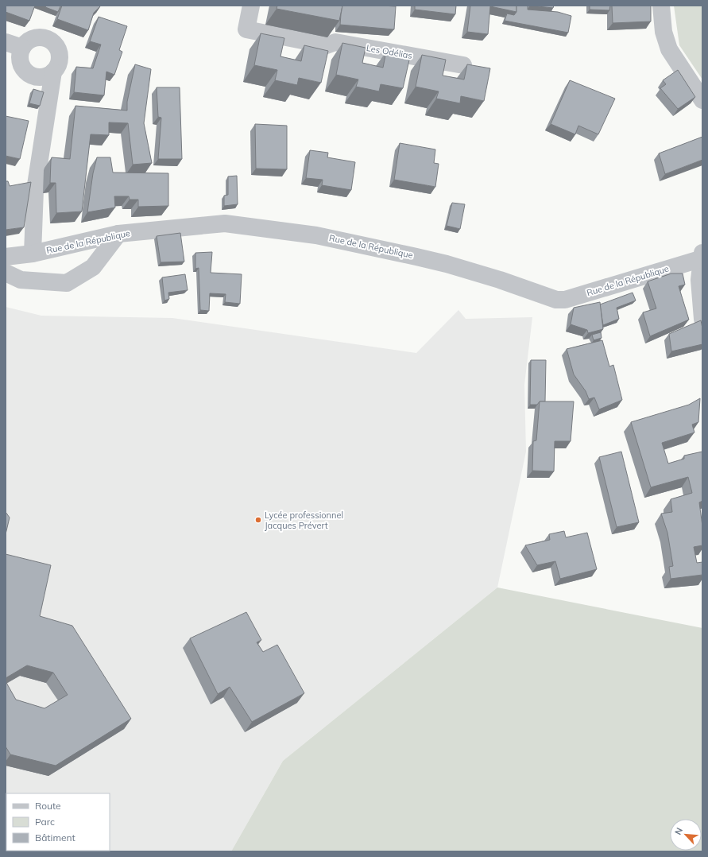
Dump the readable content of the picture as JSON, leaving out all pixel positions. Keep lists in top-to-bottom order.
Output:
{
  "streets": {
    "street": ["Les Odélias", "Rue de la République"]
  },
  "places": ["Lycée professionnel Jacques Prévert"],
  "legend": ["Route", "Parc", "Bâtiment"],
  "north": "top left"
}
